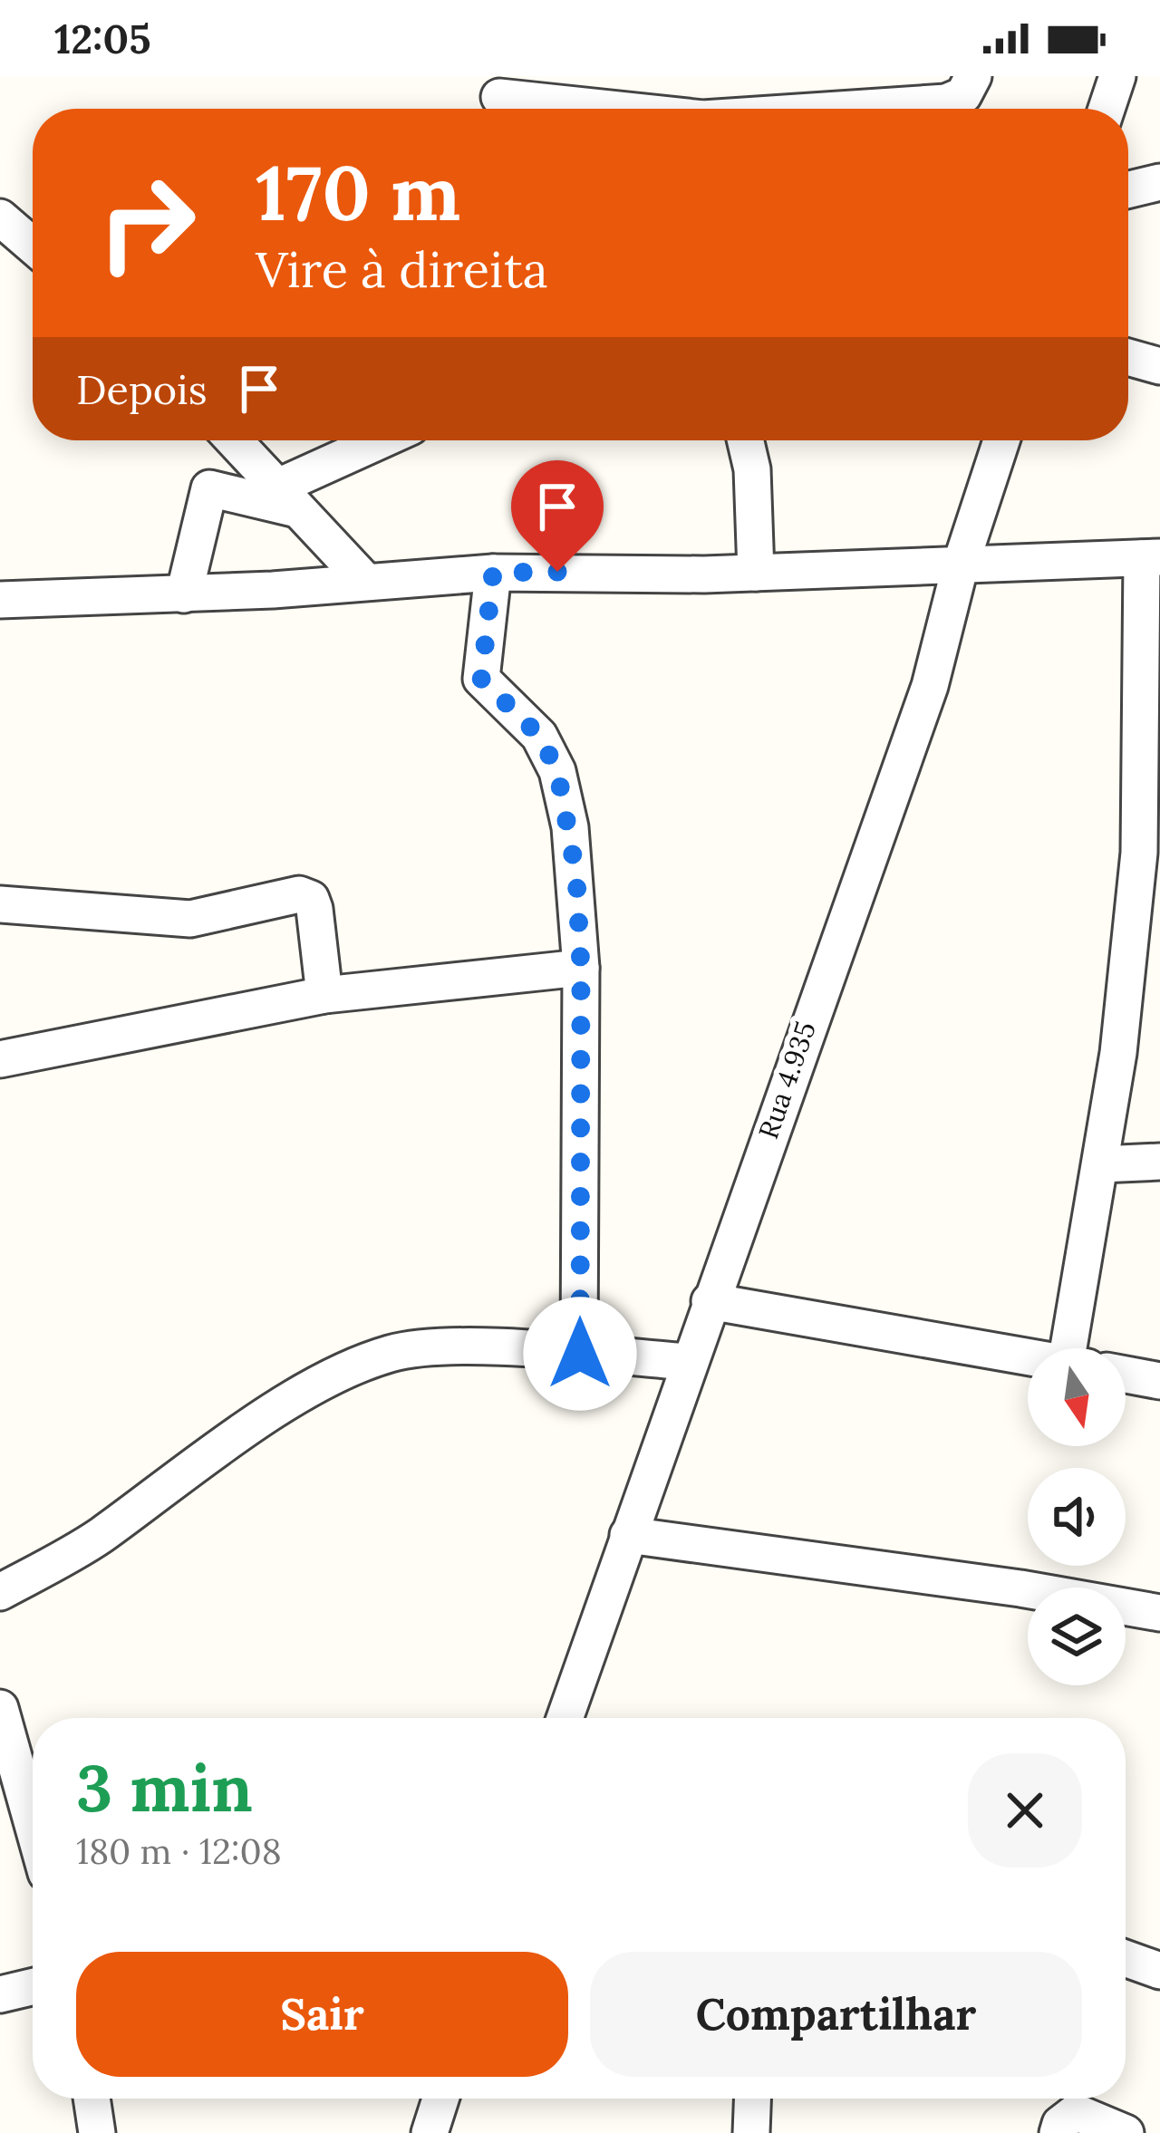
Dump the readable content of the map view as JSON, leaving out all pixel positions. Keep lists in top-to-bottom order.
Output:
{
  "streets": {
    "street": ["Rua 4.935"]
  },
  "north": "bottom",
  "page": {
    "status": "12:05",
    "turn": ["170 m", "Vire à direita"],
    "then": "Depois",
    "heading": ["3 min", "180 m · 12:08"],
    "buttons": ["Sair", "Compartilhar"]
  }
}
